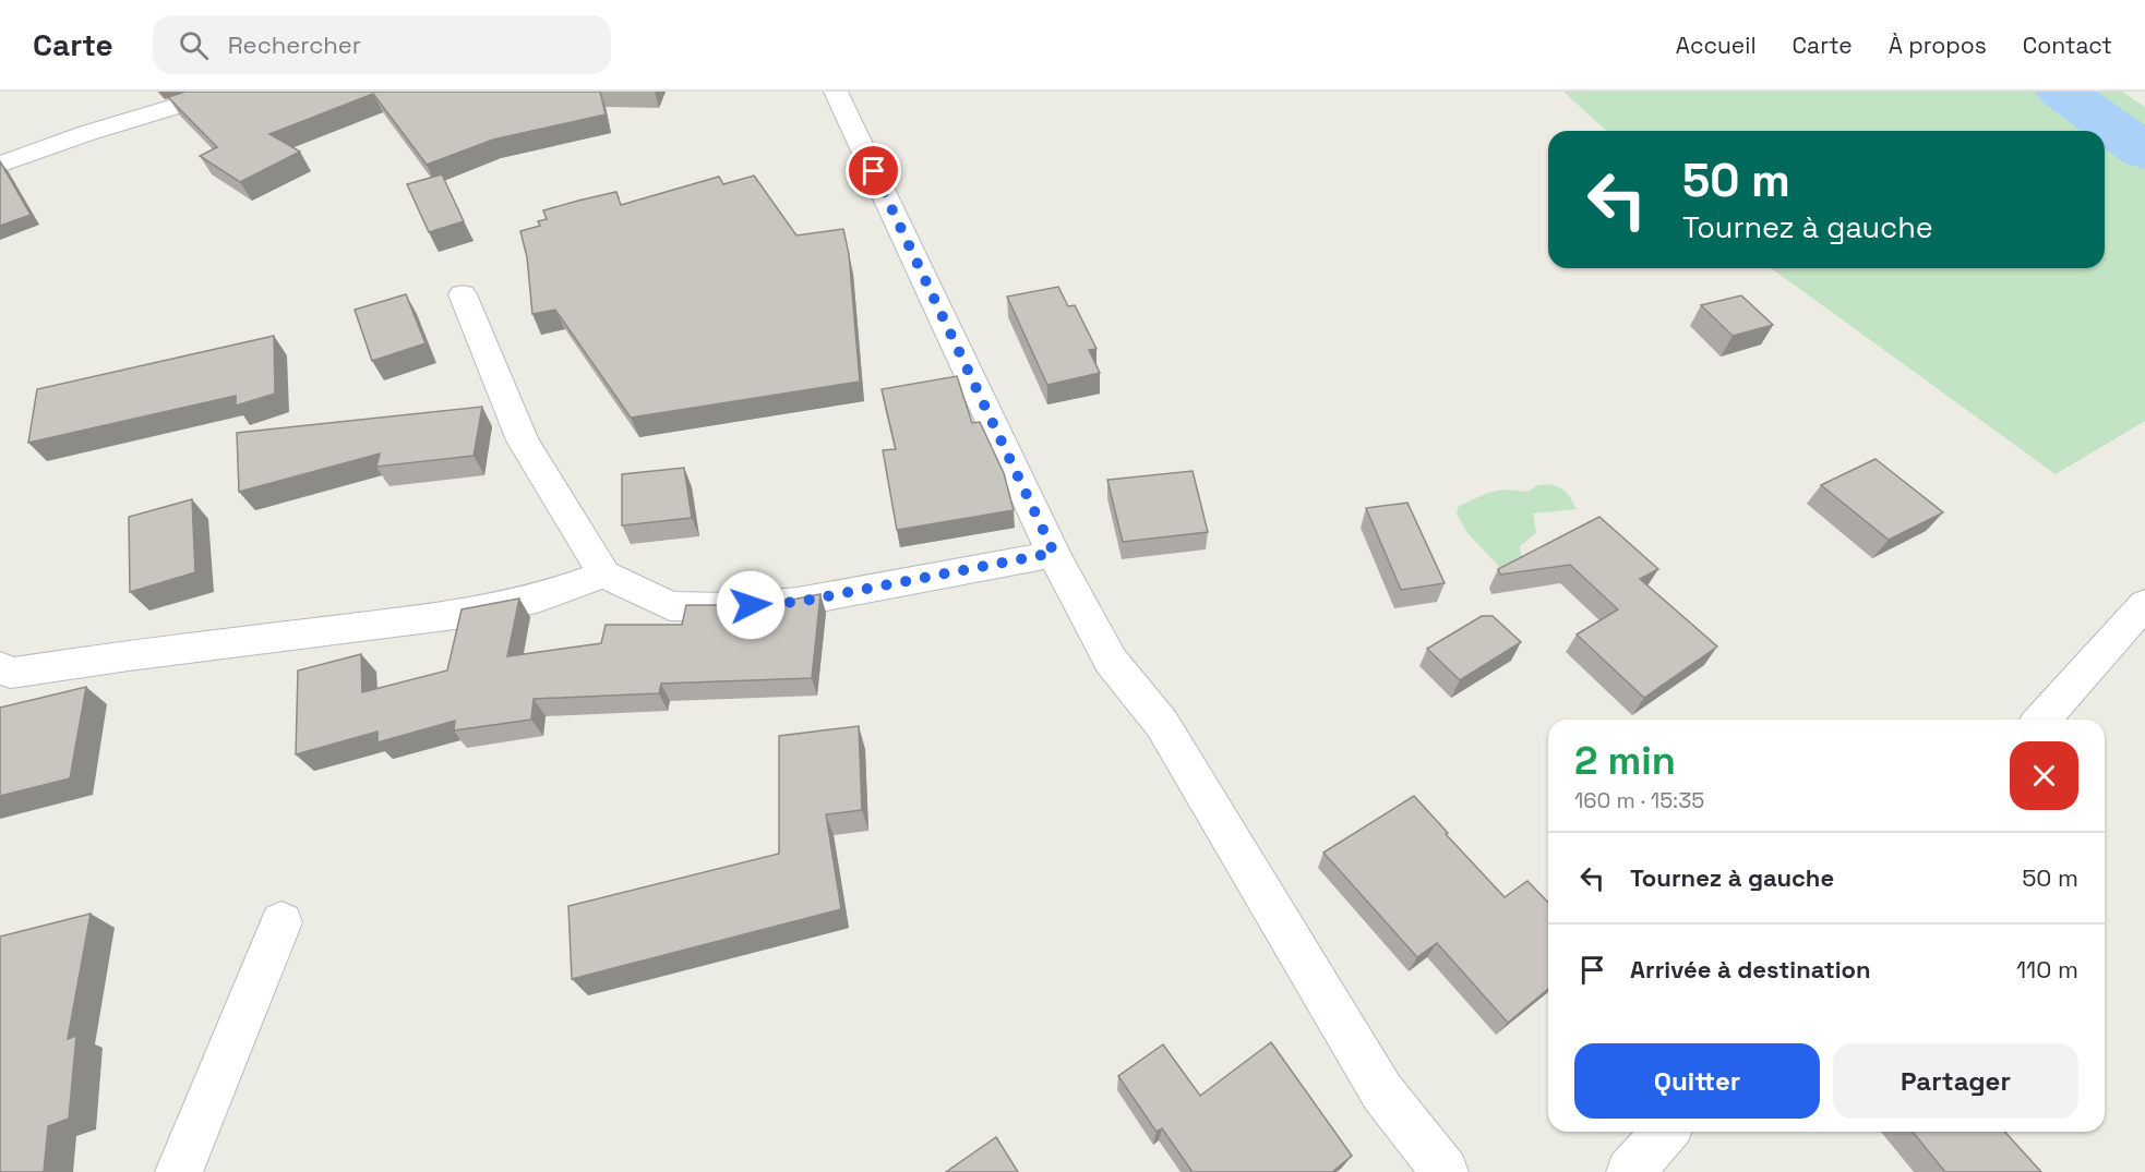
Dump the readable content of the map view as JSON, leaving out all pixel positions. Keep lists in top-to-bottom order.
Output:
{
  "page": {
    "header": "Carte",
    "search": "Rechercher",
    "nav": [
      "Accueil",
      "Carte",
      "À propos",
      "Contact"
    ],
    "turn": ["50 m", "Tournez à gauche"],
    "heading": ["2 min", "160 m · 15:35"],
    "list": [
      {
        "name": "Tournez à gauche",
        "value": "50 m"
      },
      {
        "name": "Arrivée à destination",
        "value": "110 m"
      }
    ],
    "buttons": ["Quitter", "Partager"]
  }
}
